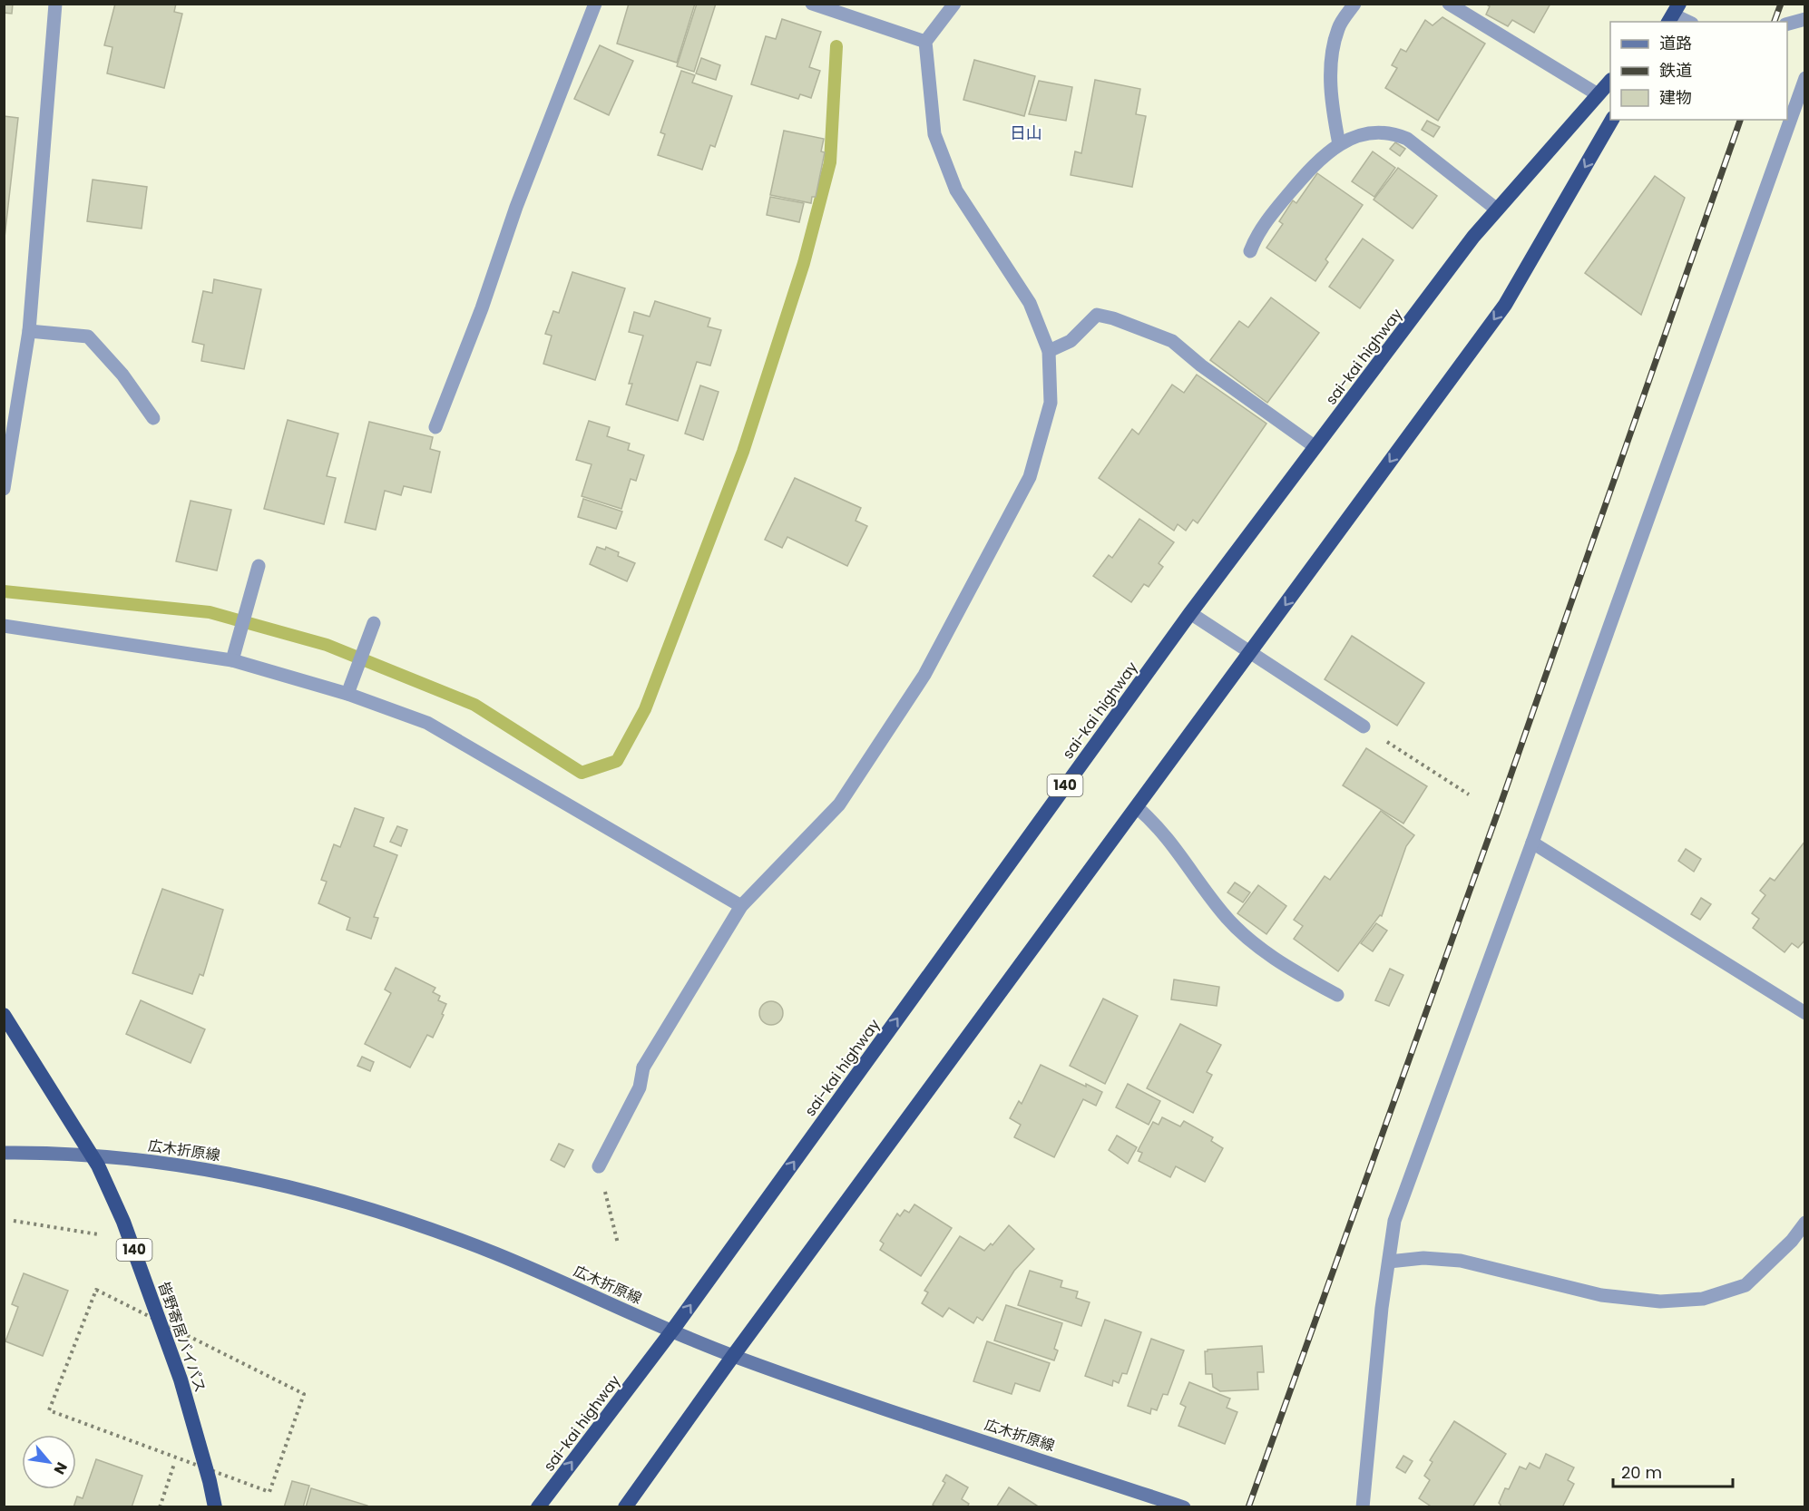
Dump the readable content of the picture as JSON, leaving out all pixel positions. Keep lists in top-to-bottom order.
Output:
{
  "streets": {
    "highway": ["sai-kai highway", "140", "皆野寄居バイパス"],
    "main road": ["広木折原線"]
  },
  "crossings": [
    ["sai-kai highway", "広木折原線"]
  ],
  "districts": ["日山"],
  "legend": ["道路", "鉄道", "建物"],
  "scale_bar": "20 m",
  "north": "bottom right"
}
